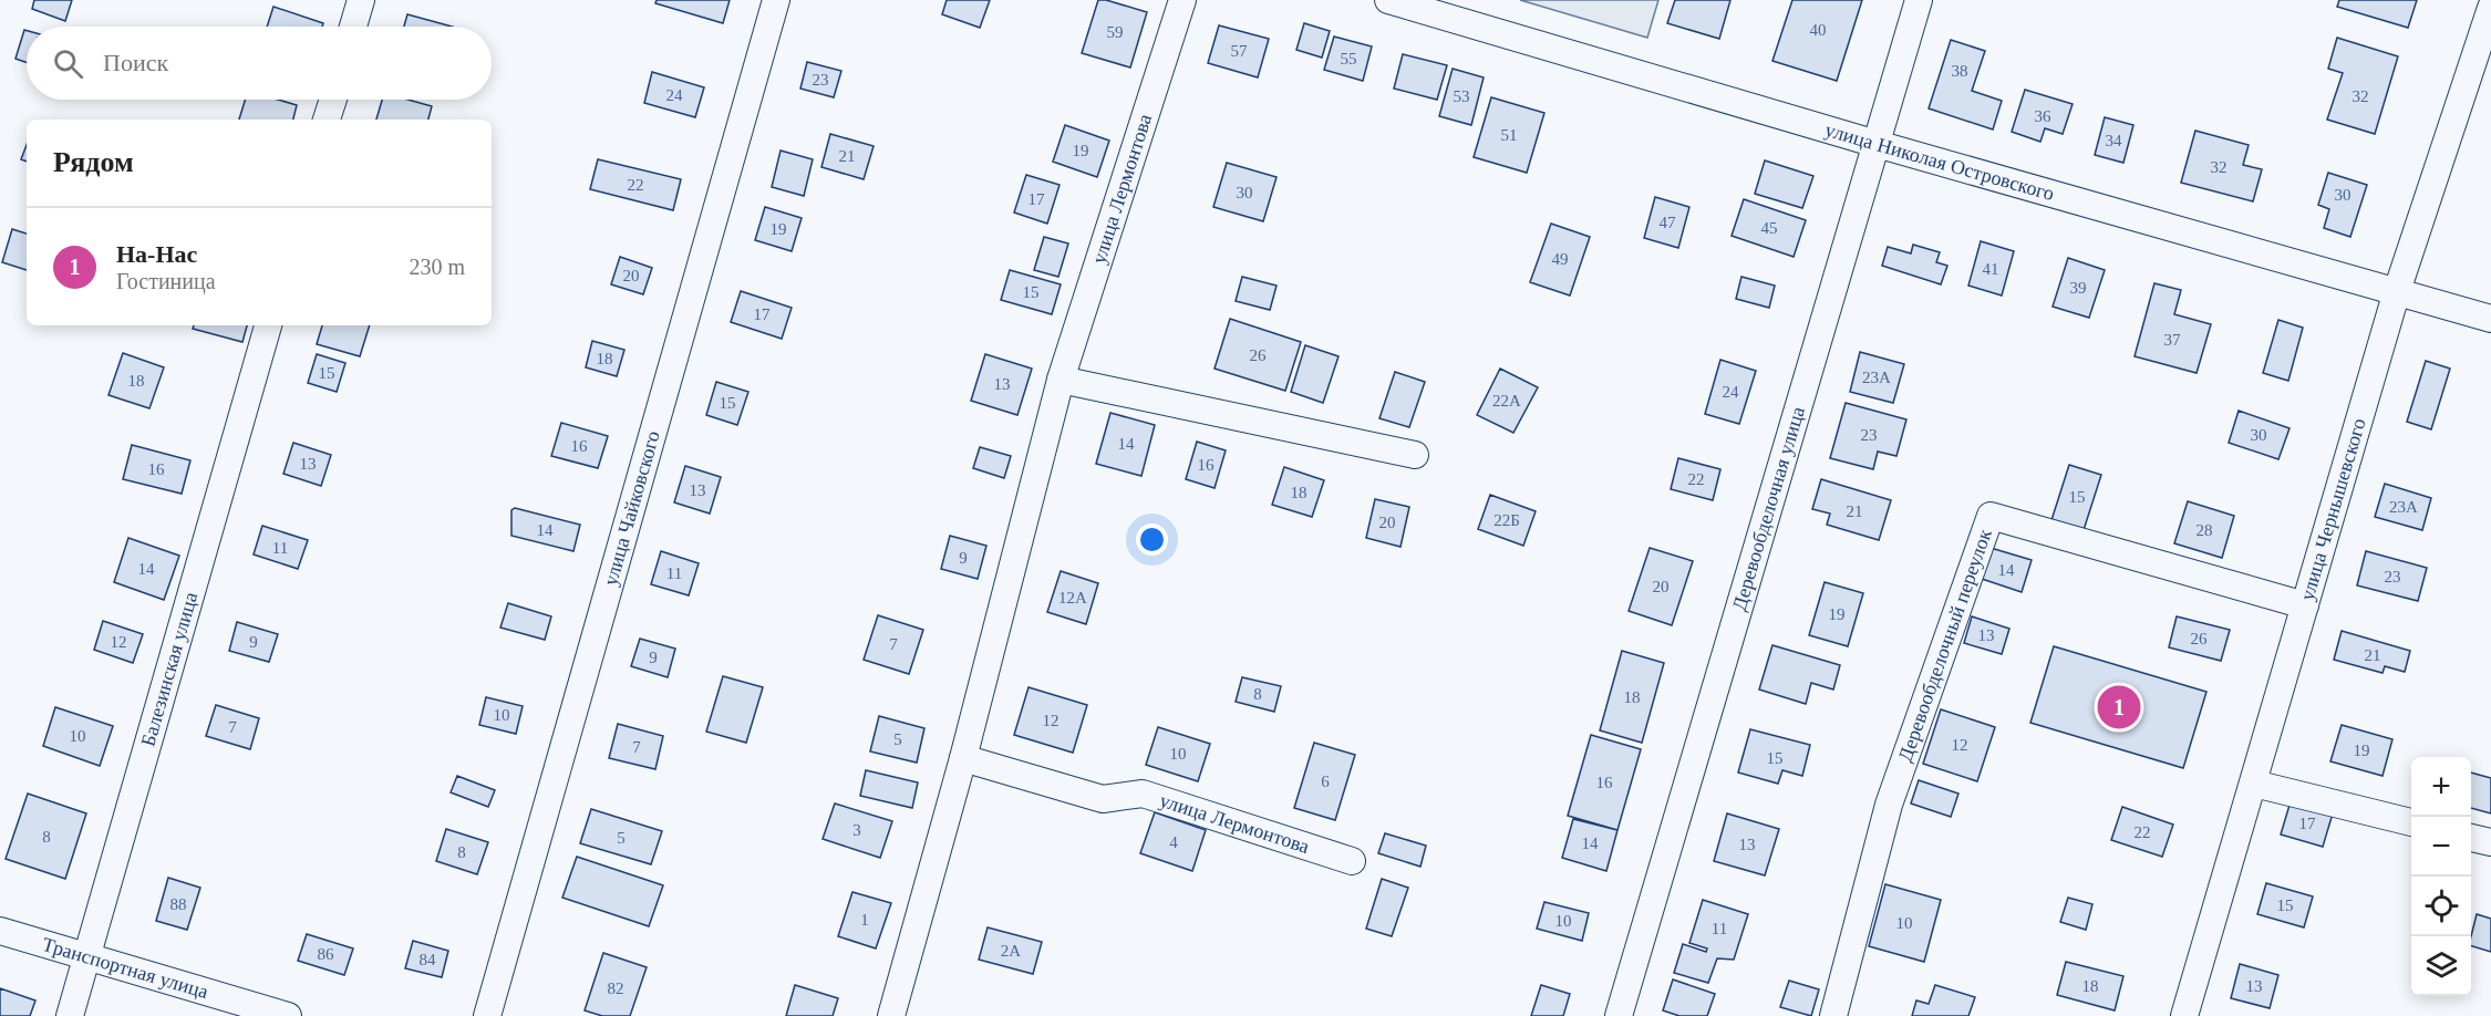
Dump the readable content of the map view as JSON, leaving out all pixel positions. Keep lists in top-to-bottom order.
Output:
{
  "streets": {
    "street": [
      "улица Николая Островского",
      "улица Лермонтова",
      "улица Чайковского",
      "Деревообделочная улица",
      "улица Чернышевского",
      "Деревообделочный переулок",
      "Балезинская улица",
      "Транспортная улица"
    ]
  },
  "crossings": [
    ["улица Николая Островского", "Деревообделочная улица"],
    ["улица Николая Островского", "улица Чернышевского"],
    ["улица Чернышевского", "Деревообделочный переулок"],
    ["Балезинская улица", "Транспортная улица"]
  ],
  "house_numbers": [
    "40",
    "59",
    "57",
    "55",
    "38",
    "23",
    "24",
    "53",
    "32",
    "36",
    "51",
    "34",
    "19",
    "21",
    "32",
    "22",
    "30",
    "30",
    "17",
    "47",
    "45",
    "19",
    "49",
    "41",
    "20",
    "39",
    "15",
    "17",
    "37",
    "26",
    "18",
    "15",
    "23А",
    "18",
    "13",
    "24",
    "22А",
    "15",
    "23",
    "30",
    "14",
    "16",
    "13",
    "16",
    "16",
    "22",
    "13",
    "18",
    "15",
    "23А",
    "21",
    "22Б",
    "20",
    "14",
    "28",
    "11",
    "9",
    "14",
    "14",
    "11",
    "23",
    "20",
    "12А",
    "19",
    "13",
    "26",
    "12",
    "9",
    "7",
    "21",
    "9",
    "8",
    "18",
    "10",
    "12",
    "7",
    "10",
    "5",
    "12",
    "7",
    "19",
    "10",
    "15",
    "6",
    "16",
    "17",
    "3",
    "22",
    "8",
    "5",
    "4",
    "14",
    "13",
    "8",
    "88",
    "15",
    "1",
    "10",
    "10",
    "11",
    "2А",
    "86",
    "84",
    "18",
    "13",
    "82"
  ],
  "page": {
    "search": "Поиск",
    "heading": "Рядом",
    "list": [
      {
        "mark": "1",
        "name": "На-Нас",
        "note": "Гостиница",
        "value": "230 m"
      }
    ],
    "pins": "1",
    "map_buttons": ["+", "−"]
  }
}
